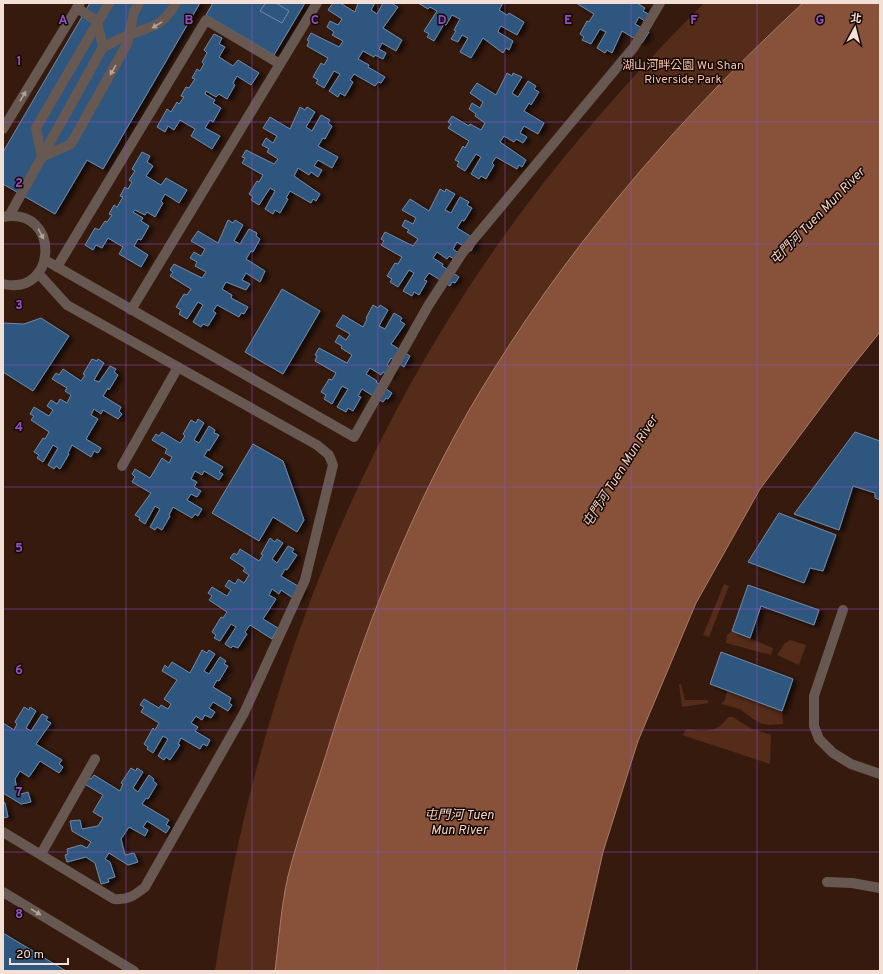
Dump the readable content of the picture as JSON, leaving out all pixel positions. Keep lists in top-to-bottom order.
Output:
{
  "water": ["屯門河 Tuen Mun River"],
  "parks": ["湖山河畔公園 Wu Shan Riverside Park"],
  "scale_bar": "20 m",
  "north": "top",
  "grid": {
    "columns": [
      "A",
      "B",
      "C",
      "D",
      "E",
      "F",
      "G"
    ],
    "rows": [
      "1",
      "2",
      "3",
      "4",
      "5",
      "6",
      "7",
      "8"
    ]
  }
}
